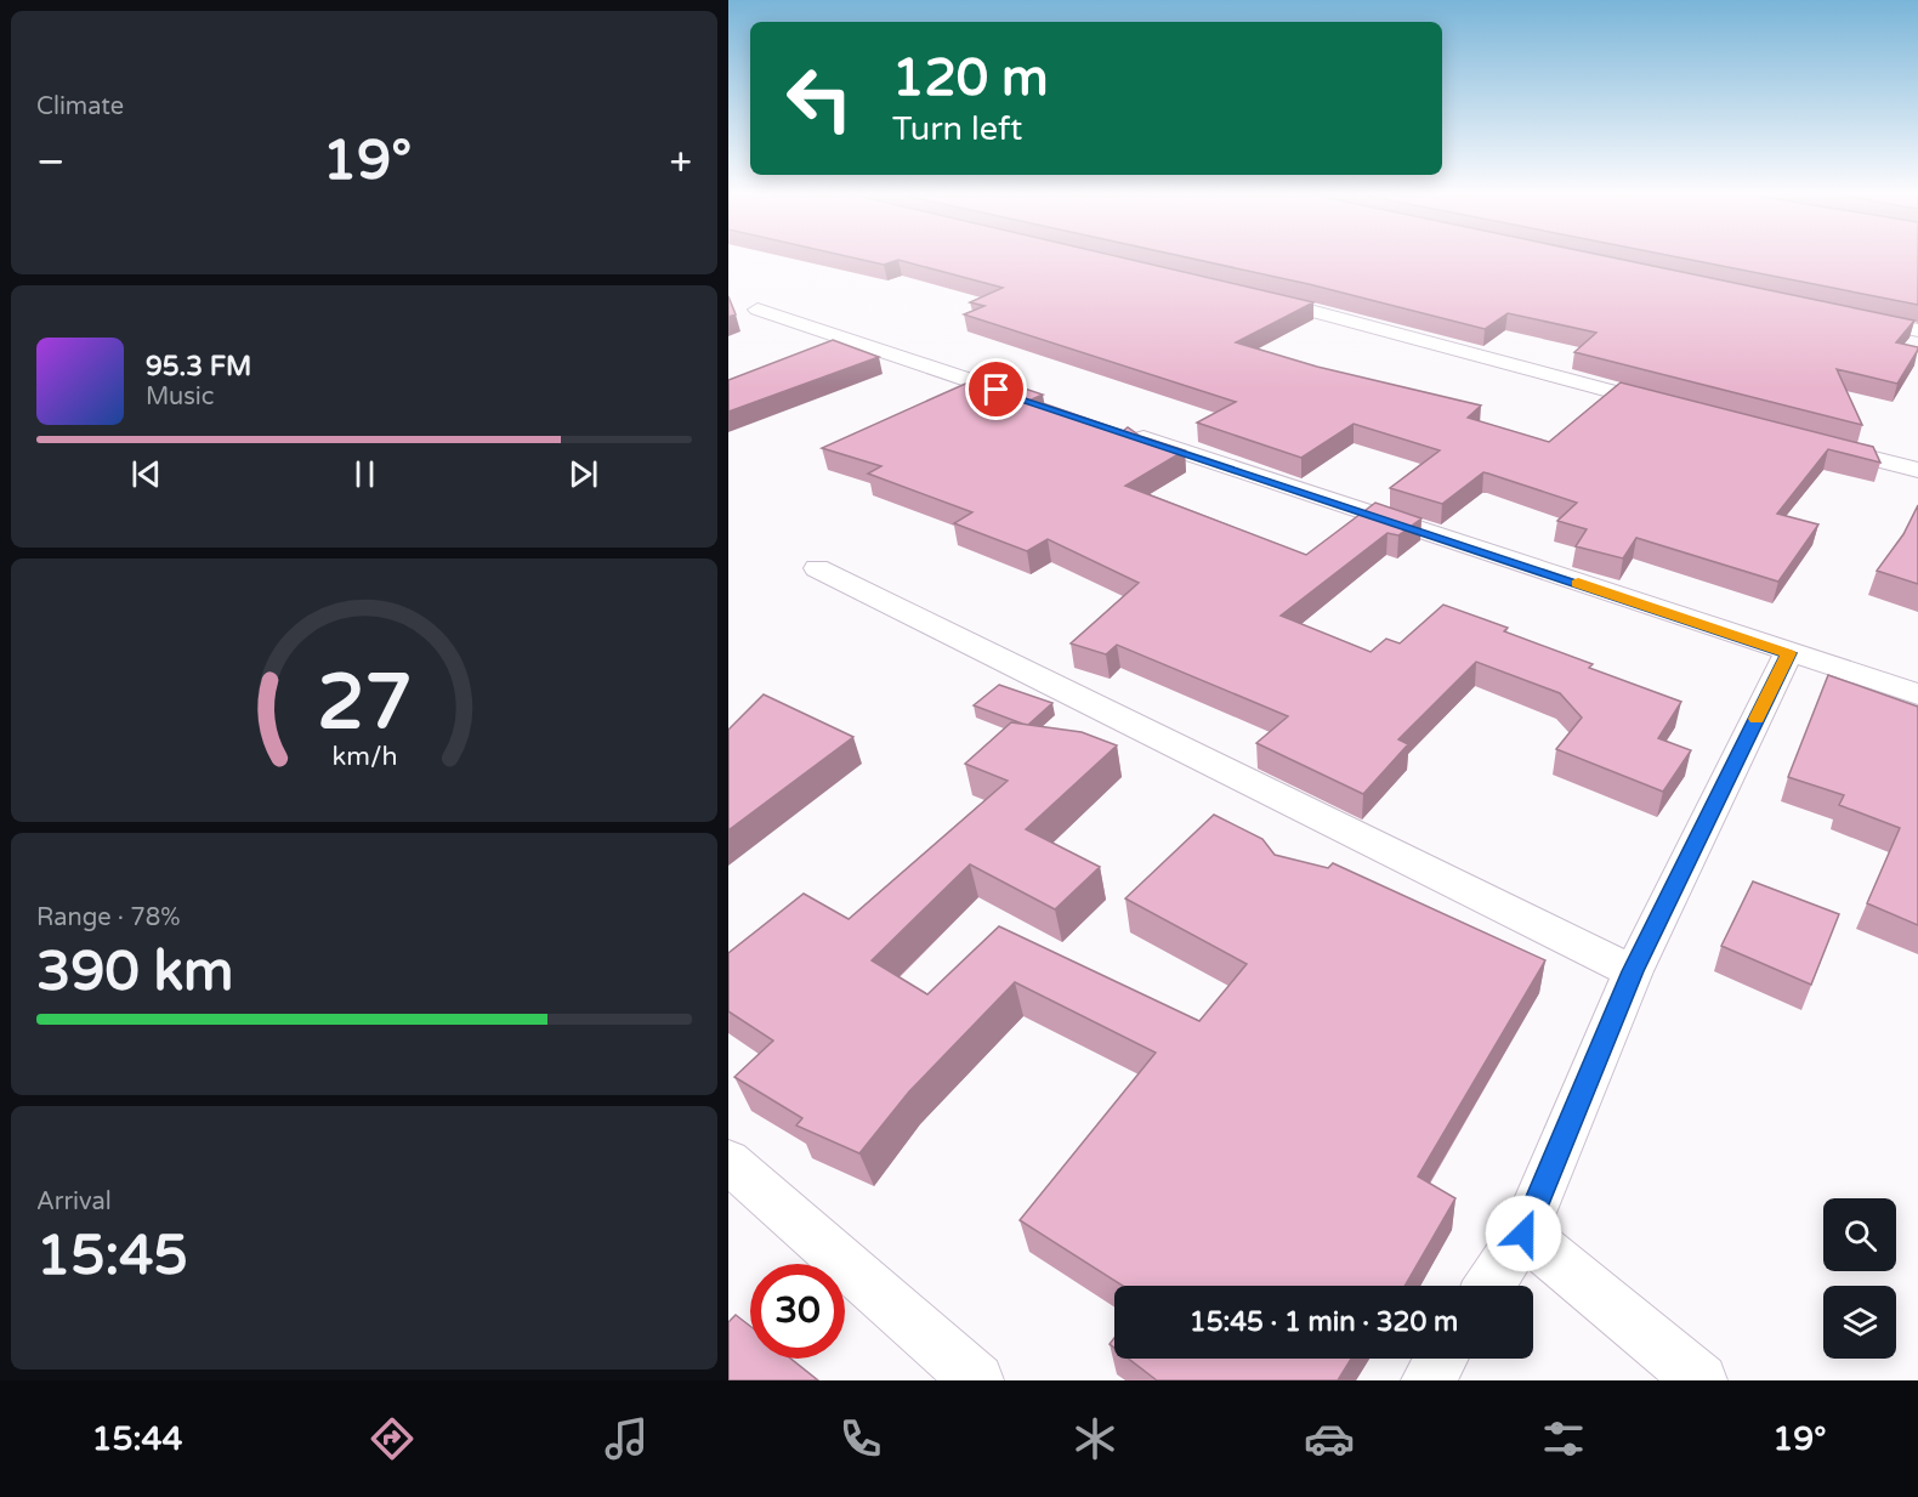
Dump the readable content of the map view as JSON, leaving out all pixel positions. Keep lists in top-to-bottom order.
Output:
{
  "page": {
    "tile": [
      "Climate",
      ["Range · 78%", "390 km"],
      ["Arrival", "15:45"]
    ],
    "turn": ["120 m", "Turn left"],
    "heat": ["−", "19°", "+"],
    "song": ["95.3 FM", "Music"],
    "limit": "30",
    "trip": "15:45 · 1 min · 320 m",
    "tabs": ["15:44", "19°"],
    "gauge": ["27", "km/h"]
  }
}
